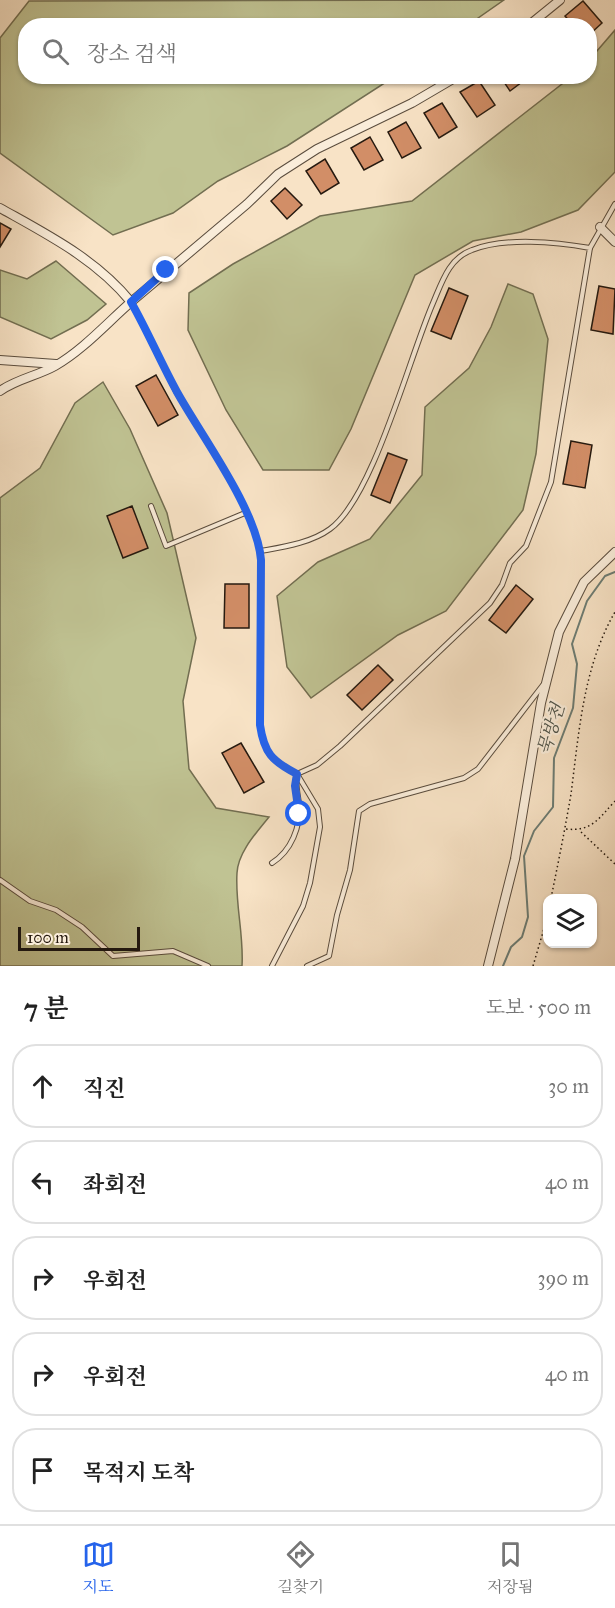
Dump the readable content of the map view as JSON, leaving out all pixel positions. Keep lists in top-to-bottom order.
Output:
{
  "water": ["묵방천"],
  "scale_bar": "100 m",
  "page": {
    "search": "장소 검색",
    "scale": "100 m",
    "heading": ["7 분", "도보 · 500 m"],
    "list": [
      ["직진", "30 m"],
      ["좌회전", "40 m"],
      ["우회전", "390 m"],
      ["우회전", "40 m"],
      "목적지 도착"
    ],
    "nav": ["지도", "길찾기", "저장됨"]
  }
}
